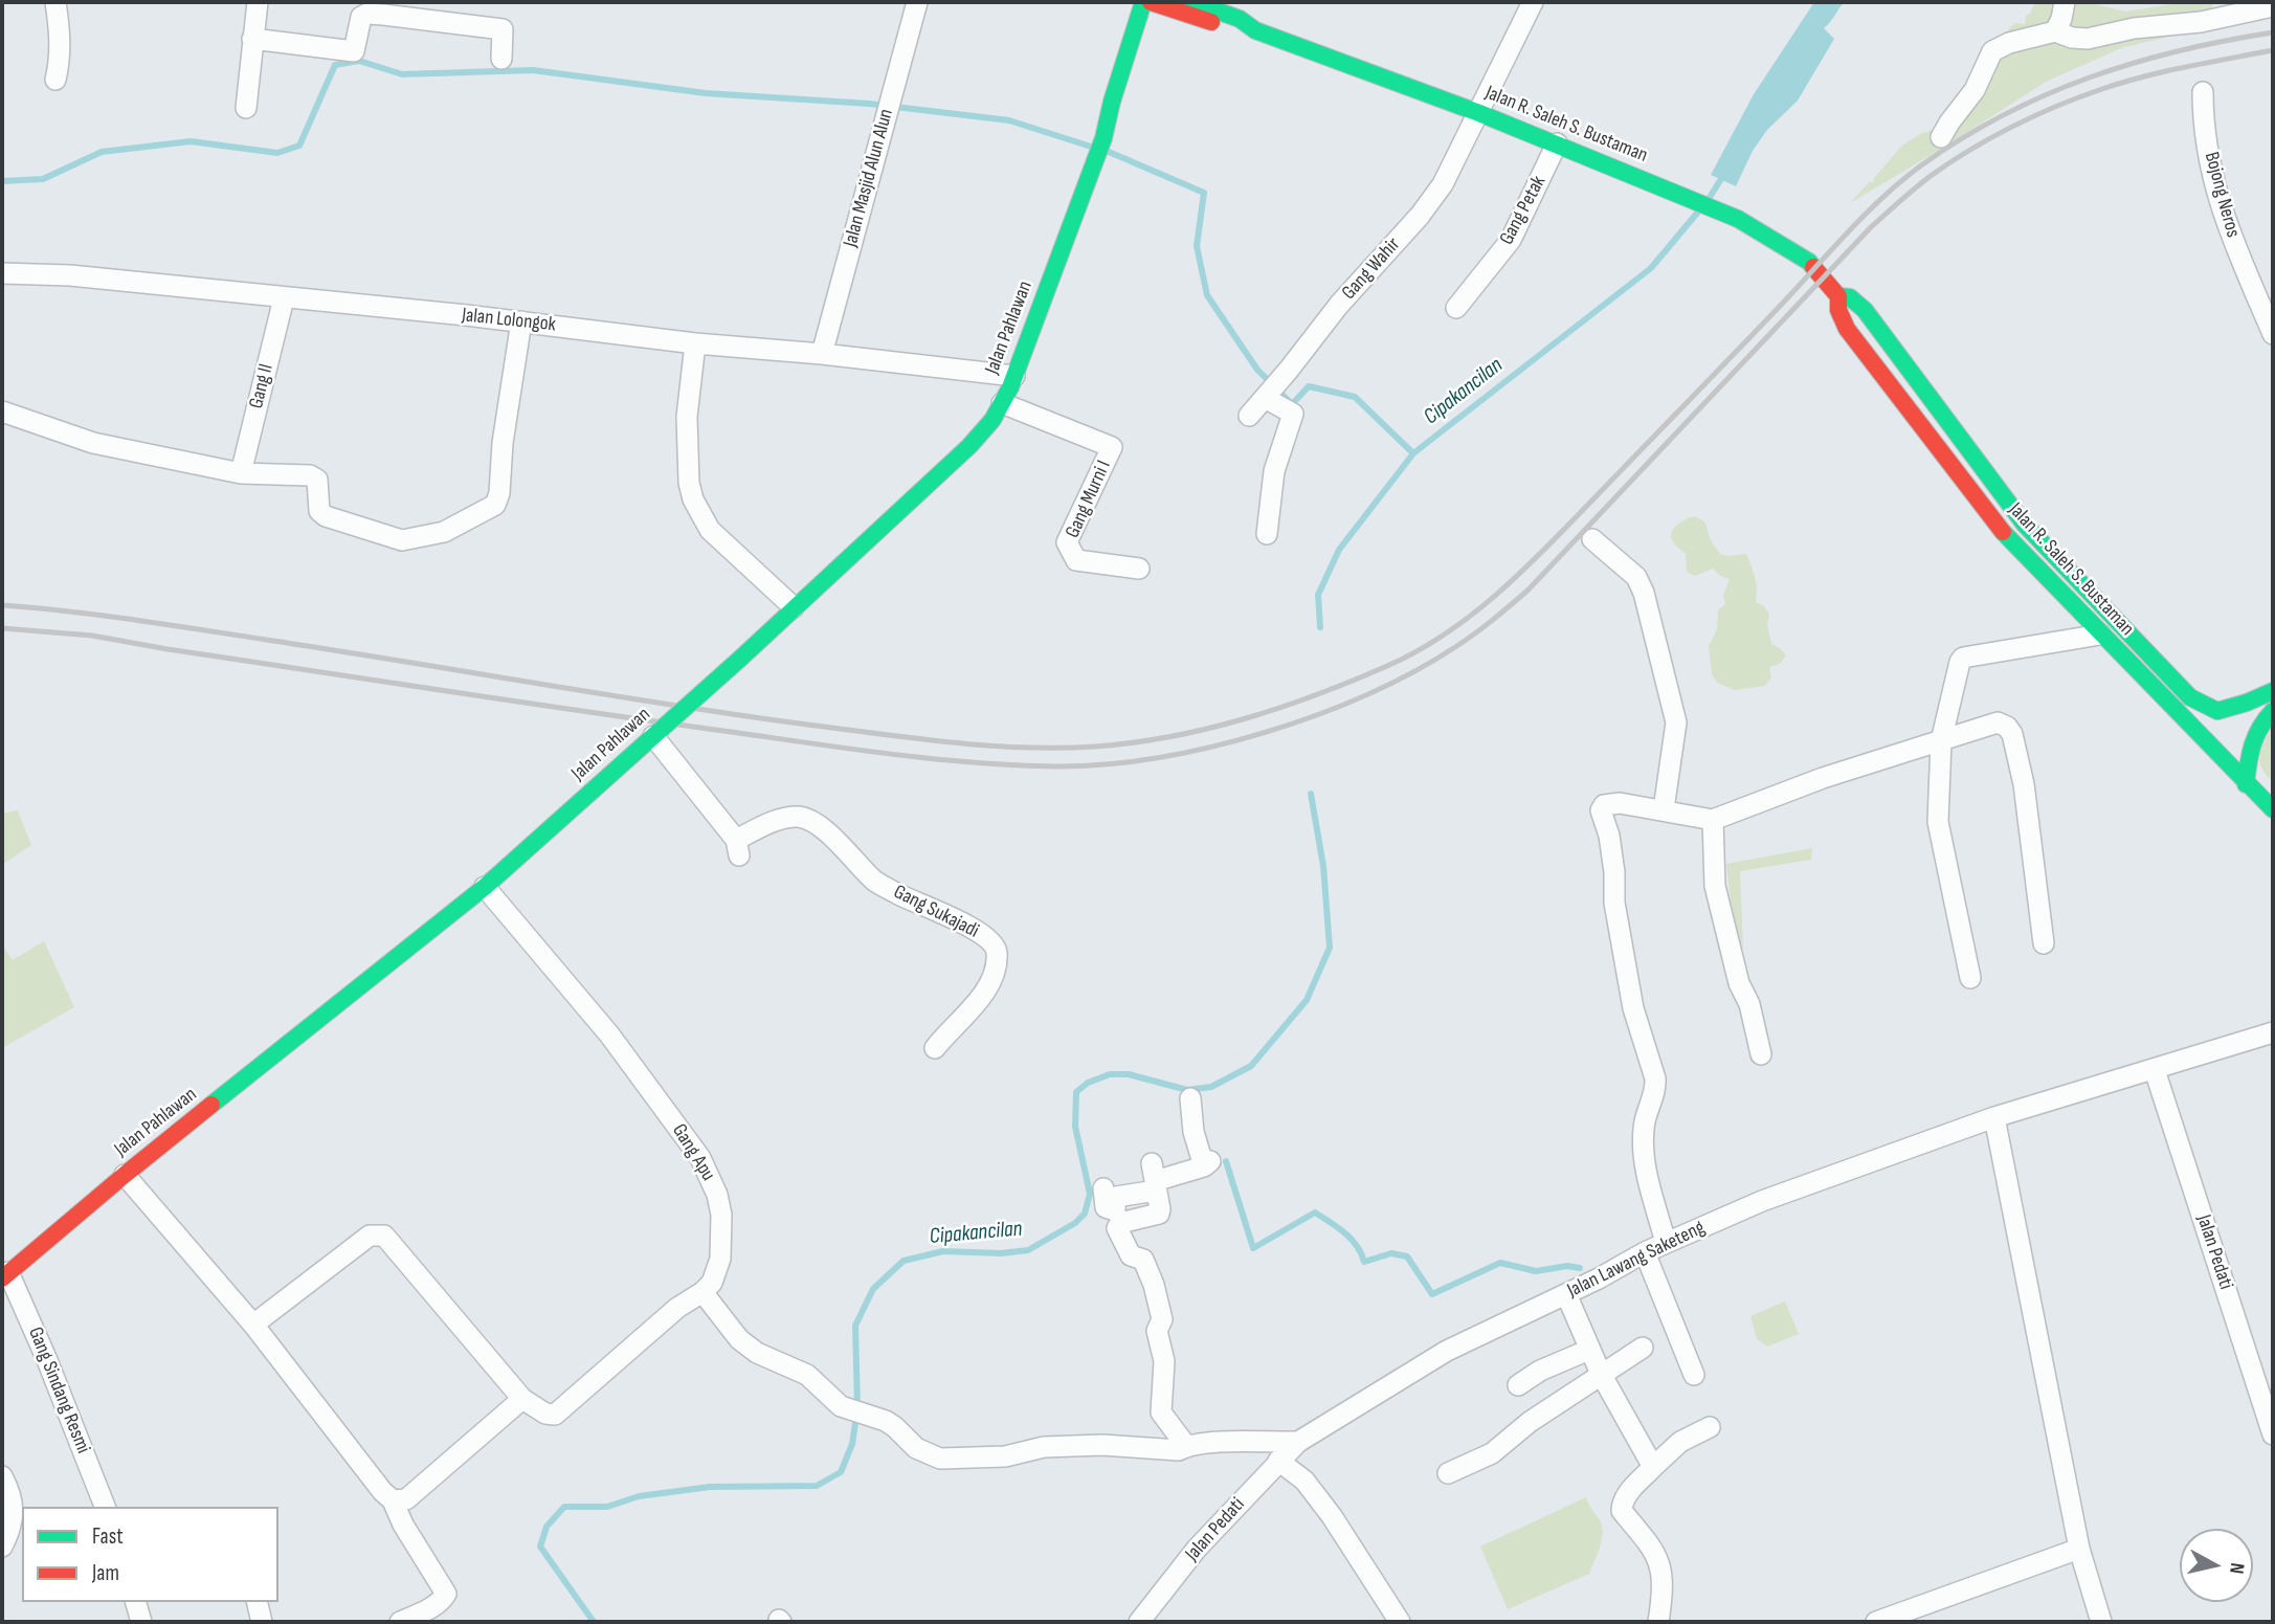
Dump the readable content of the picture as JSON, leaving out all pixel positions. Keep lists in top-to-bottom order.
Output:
{
  "streets": {
    "main road": ["Jalan R. Saleh S. Bustaman", "Jalan Pahlawan"],
    "street": [
      "Jalan Masjid Alun Alun",
      "Bojong Neros",
      "Gang Petak",
      "Gang Wahir",
      "Jalan Lolongok",
      "Gang II",
      "Gang Murni I",
      "Gang Sukajadi",
      "Gang Apu",
      "Jalan Pedati",
      "Jalan Lawang Saketeng",
      "Gang Sindang Resmi"
    ]
  },
  "crossings": [
    ["Jalan R. Saleh S. Bustaman", "Gang Petak"],
    ["Jalan R. Saleh S. Bustaman", "Gang Wahir"],
    ["Jalan R. Saleh S. Bustaman", "Jalan Pahlawan"],
    ["Jalan Masjid Alun Alun", "Jalan Lolongok"],
    ["Jalan Lolongok", "Jalan Pahlawan"],
    ["Jalan Lolongok", "Gang II"],
    ["Jalan Pahlawan", "Gang Murni I"],
    ["Jalan Pahlawan", "Gang Sukajadi"],
    ["Jalan Pahlawan", "Gang Apu"],
    ["Jalan Pahlawan", "Gang Sindang Resmi"],
    ["Jalan Pedati", "Jalan Lawang Saketeng"]
  ],
  "water": ["Cipakancilan"],
  "legend": ["Fast", "Jam"],
  "north": "right"
}
